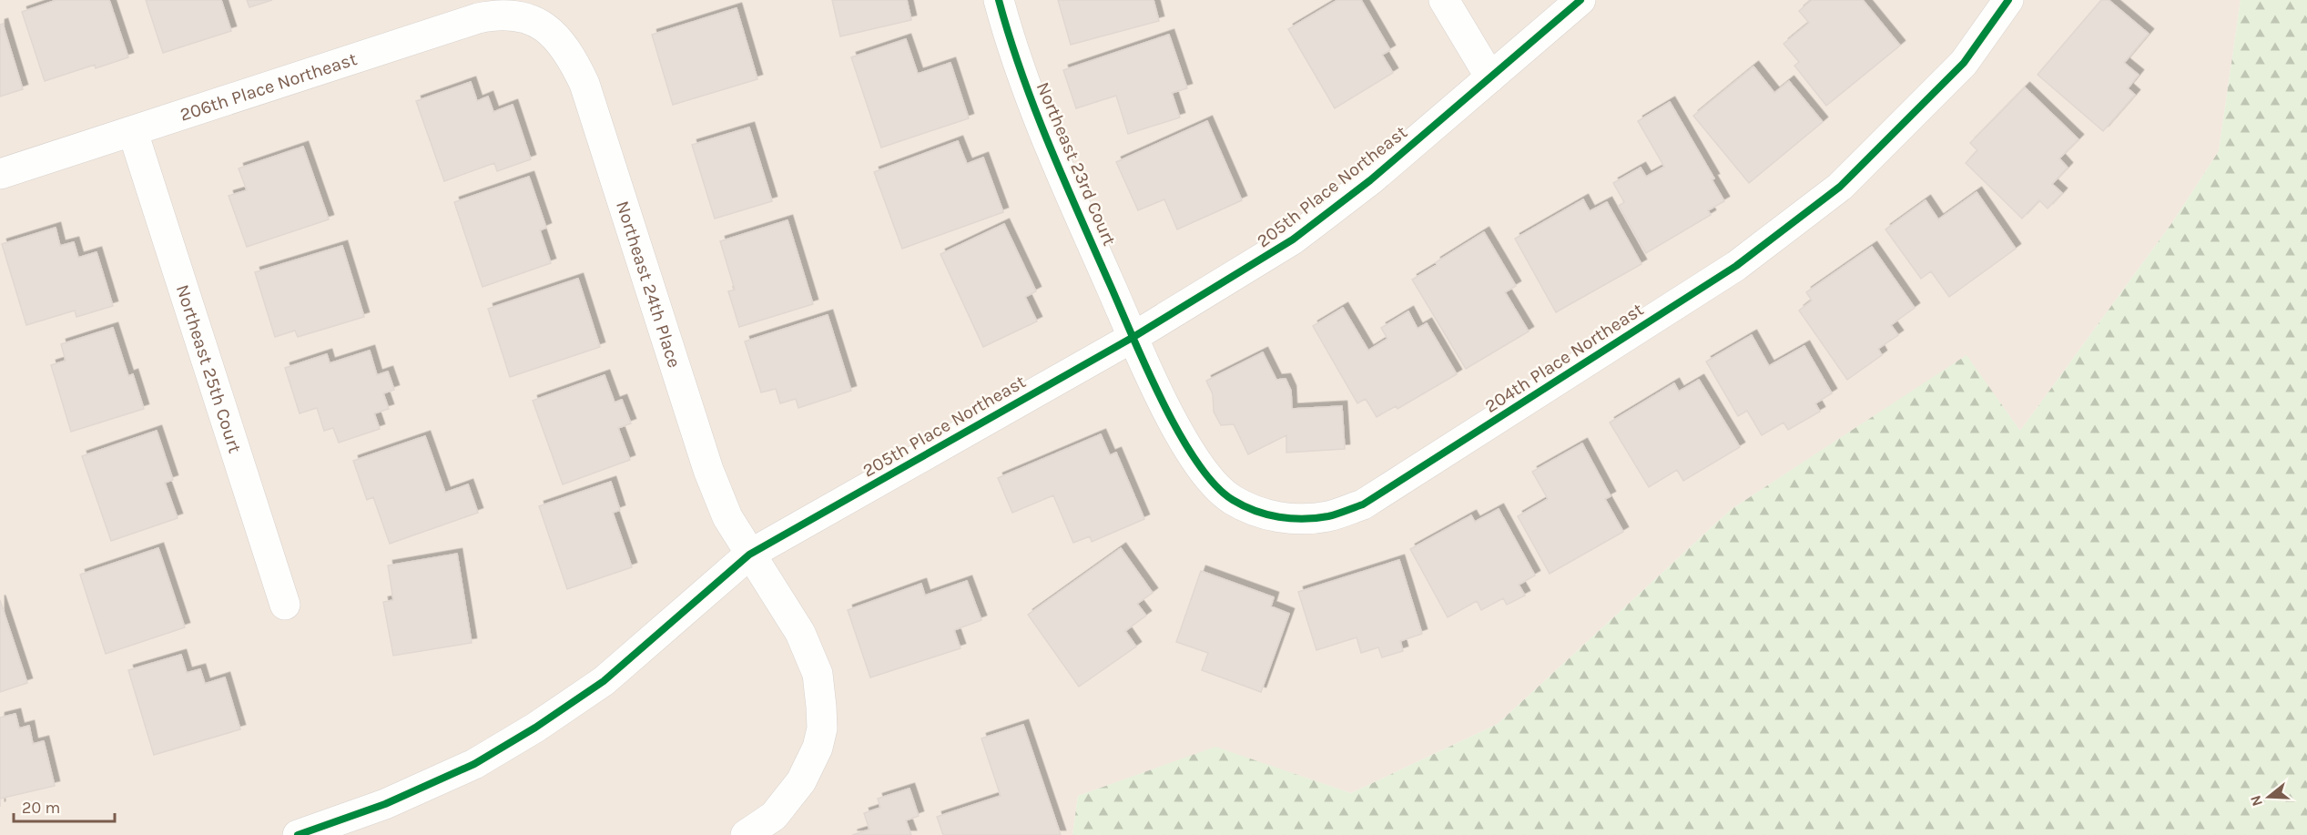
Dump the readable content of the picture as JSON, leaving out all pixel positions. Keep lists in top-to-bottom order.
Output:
{
  "streets": {
    "street": [
      "206th Place Northeast",
      "Northeast 23rd Court",
      "205th Place Northeast",
      "Northeast 24th Place",
      "204th Place Northeast",
      "Northeast 25th Court"
    ]
  },
  "crossings": [
    ["206th Place Northeast", "Northeast 24th Place"],
    ["206th Place Northeast", "Northeast 25th Court"],
    ["Northeast 23rd Court", "205th Place Northeast"],
    ["Northeast 23rd Court", "204th Place Northeast"],
    ["205th Place Northeast", "Northeast 24th Place"],
    ["205th Place Northeast", "204th Place Northeast"]
  ],
  "scale_bar": "20 m",
  "north": "left"
}
